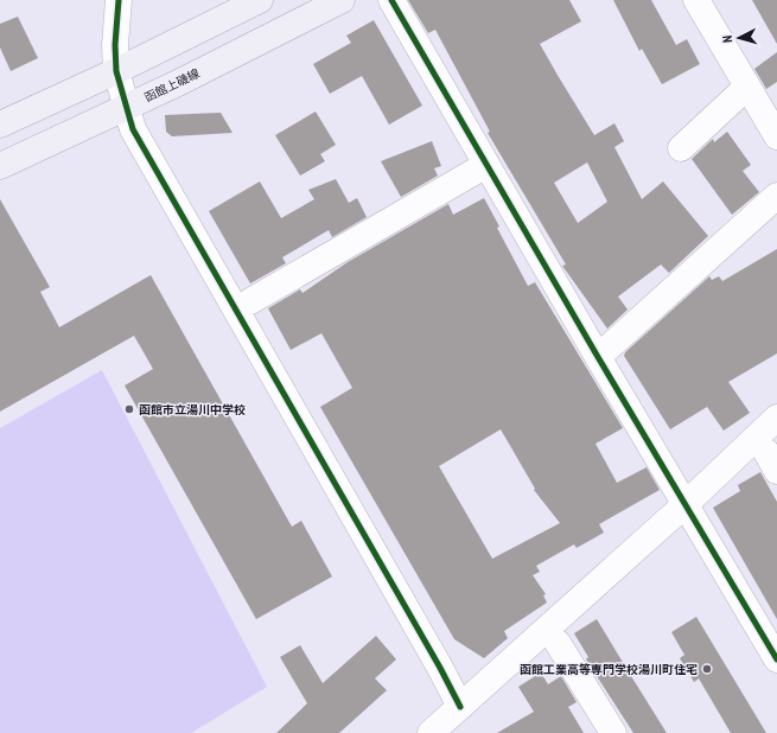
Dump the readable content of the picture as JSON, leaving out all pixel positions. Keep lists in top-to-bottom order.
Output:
{
  "streets": {
    "main road": ["函館上磯線"]
  },
  "places": ["函館市立湯川中学校", "函館工業高等専門学校湯川町住宅"],
  "north": "left"
}
